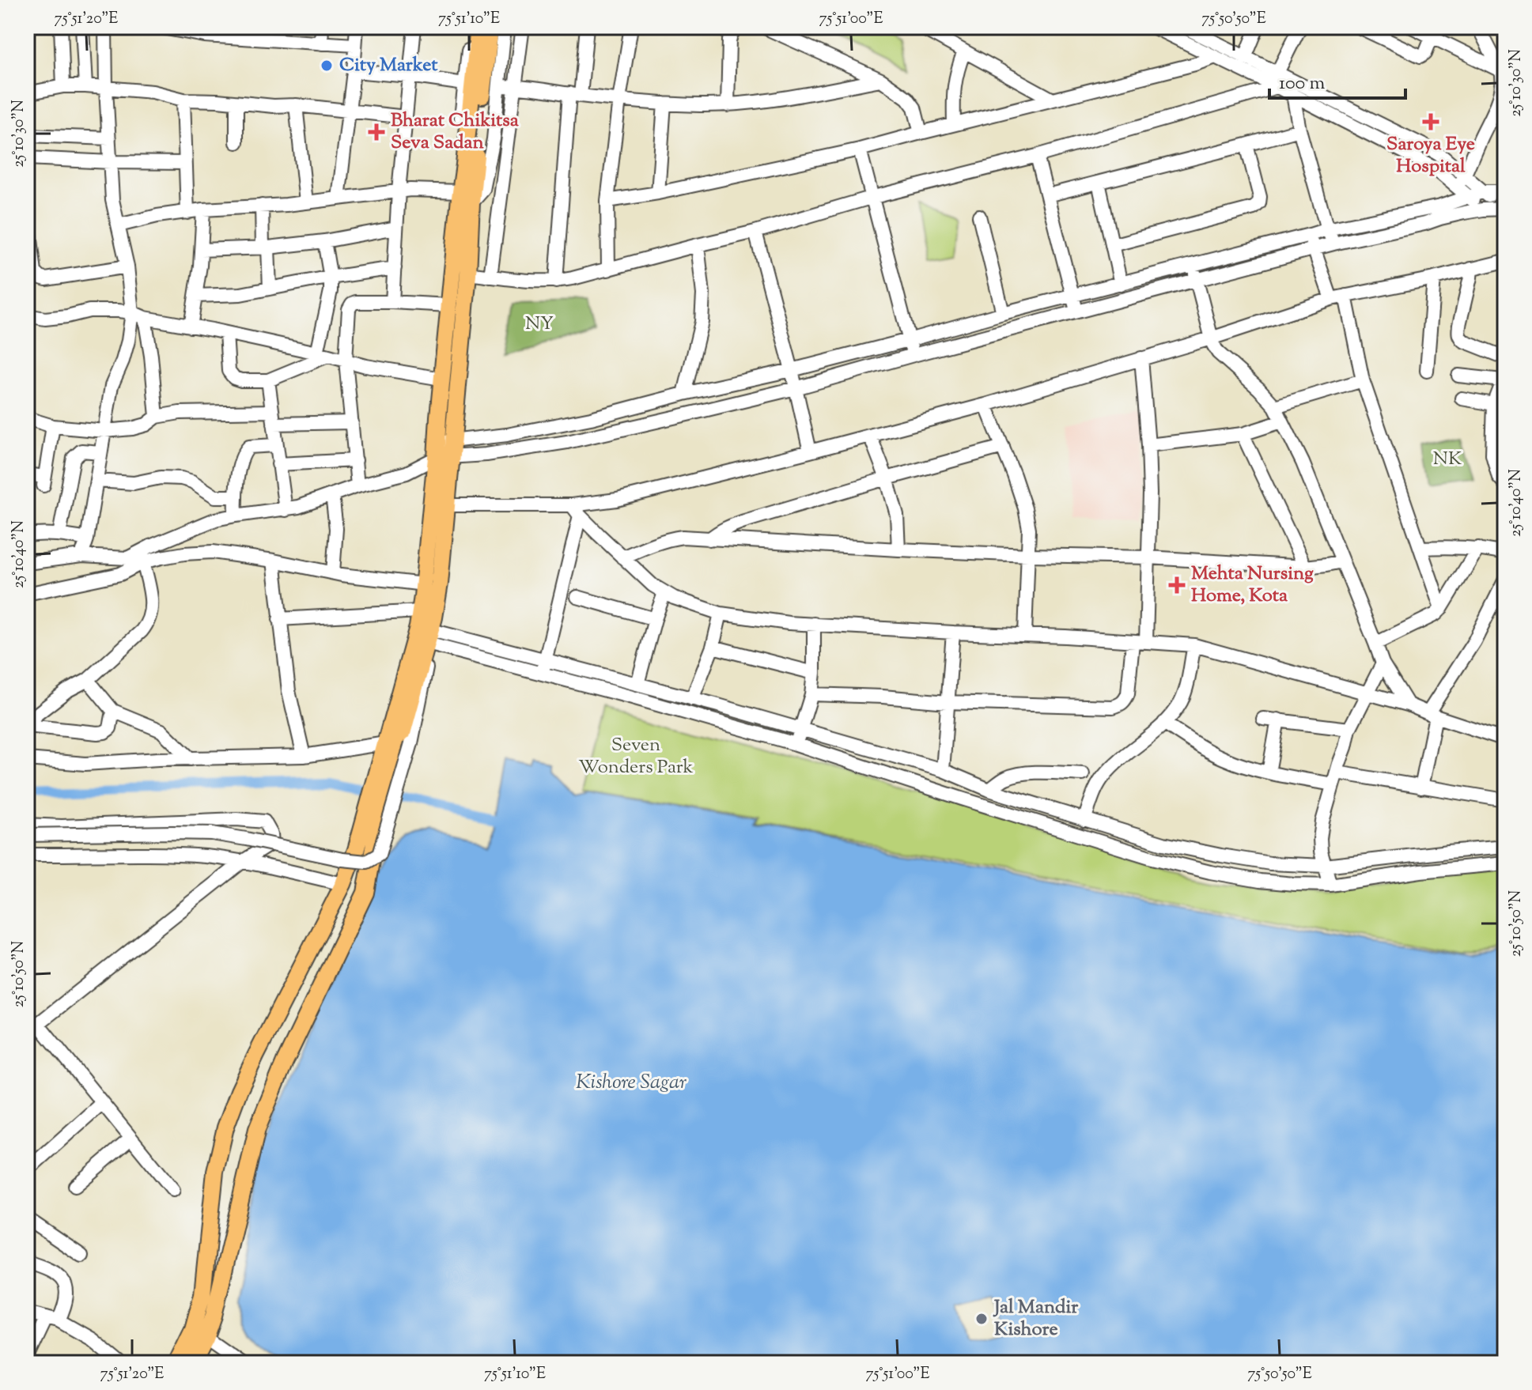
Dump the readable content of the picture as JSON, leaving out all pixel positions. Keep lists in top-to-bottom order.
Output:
{
  "water": ["Kishore Sagar"],
  "parks": ["NY", "NK", "Seven Wonders Park"],
  "places": {
    "other": ["City Market", "Jal Mandir Kishore"],
    "health": ["Saroya Eye Hospital", "Bharat Chikitsa Seva Sadan", "Mehta Nursing Home, Kota"]
  },
  "scale_bar": "100 m",
  "coordinates": [
    "75°51'20\"E",
    "75°51'10\"E",
    "75°51'00\"E",
    "75°50'50\"E",
    "25°10'30\"N",
    "25°10'40\"N",
    "25°10'50\"N"
  ]
}
